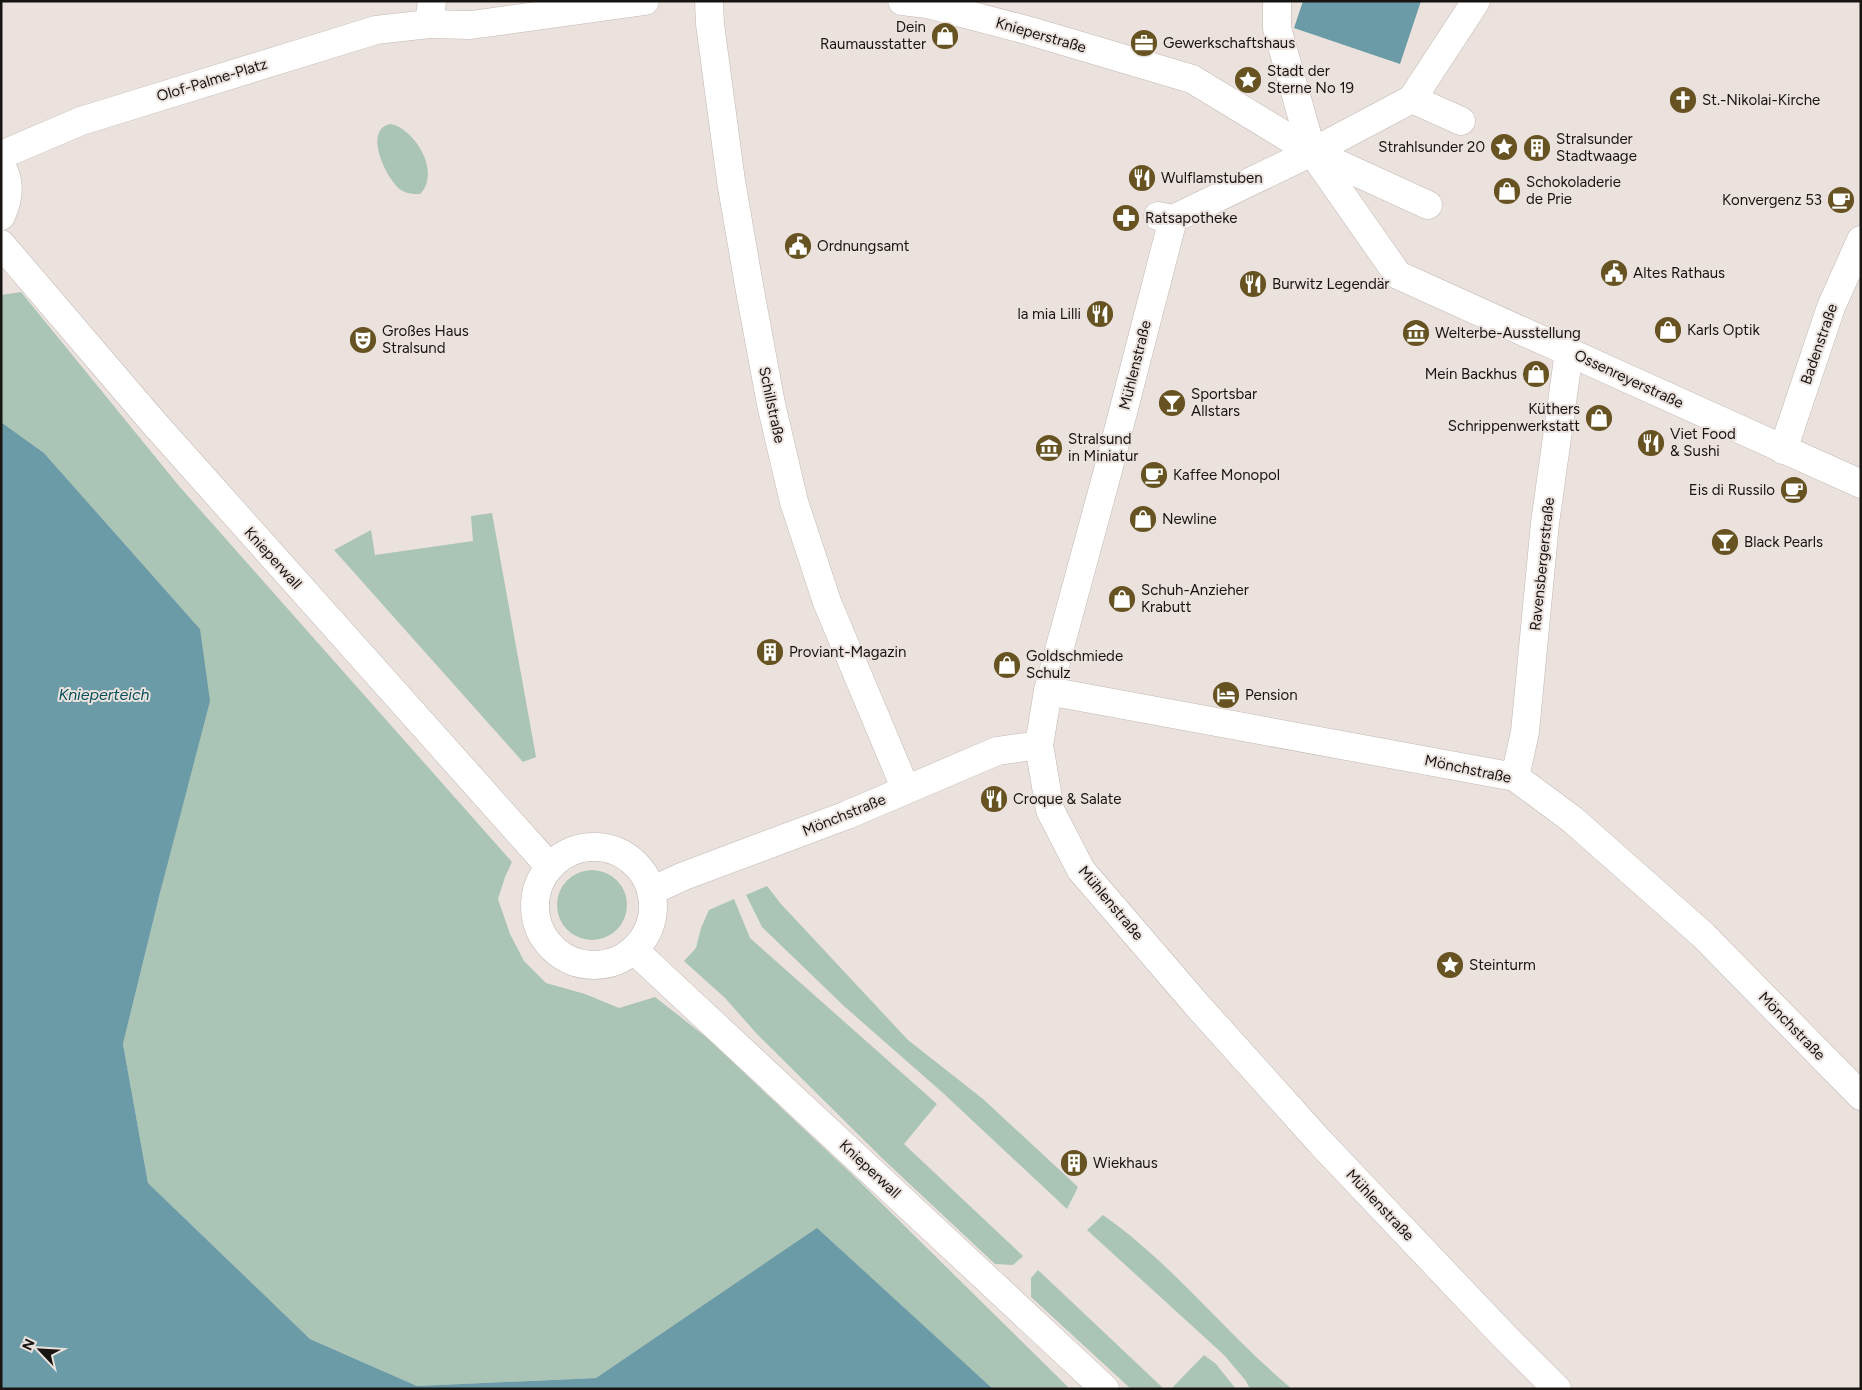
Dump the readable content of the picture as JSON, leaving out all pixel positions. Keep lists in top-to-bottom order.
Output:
{
  "streets": {
    "street": [
      "Knieperstraße",
      "Olof-Palme-Platz",
      "Badenstraße",
      "Mühlenstraße",
      "Ossenreyerstraße",
      "Schillstraße",
      "Knieperwall",
      "Ravensbergerstraße",
      "Mönchstraße"
    ]
  },
  "crossings": [
    ["Knieperstraße", "Mühlenstraße"],
    ["Knieperstraße", "Ossenreyerstraße"],
    ["Badenstraße", "Ossenreyerstraße"],
    ["Mühlenstraße", "Ossenreyerstraße"],
    ["Mühlenstraße", "Mönchstraße"],
    ["Ossenreyerstraße", "Ravensbergerstraße"],
    ["Schillstraße", "Mönchstraße"],
    ["Knieperwall", "Mönchstraße"],
    ["Ravensbergerstraße", "Mönchstraße"]
  ],
  "water": ["Knieperteich"],
  "places": {
    "shop": [
      "Dein Raumausstatter",
      "Schokoladerie de Prie",
      "Karls Optik",
      "Mein Backhus",
      "Küthers Schrippenwerkstatt",
      "Newline",
      "Schuh-Anzieher Krabutt",
      "Goldschmiede Schulz"
    ],
    "office": ["Gewerkschaftshaus"],
    "place": ["Stadt der Sterne No 19", "Strahlsunder 20", "Steinturm"],
    "church": ["St.-Nikolai-Kirche"],
    "building": ["Stralsunder Stadtwaage", "Proviant-Magazin", "Wiekhaus"],
    "restaurant": [
      "Wulflamstuben",
      "Burwitz Legendär",
      "la mia Lilli",
      "Viet Food & Sushi",
      "Croque & Salate"
    ],
    "cafe": ["Konvergenz 53", "Kaffee Monopol", "Eis di Russilo"],
    "pharmacy": ["Ratsapotheke"],
    "public building": ["Ordnungsamt", "Altes Rathaus"],
    "museum": ["Welterbe-Ausstellung", "Stralsund in Miniatur"],
    "theatre": ["Großes Haus Stralsund"],
    "bar": ["Sportsbar Allstars", "Black Pearls"],
    "hotel": ["Pension"]
  },
  "north": "top left"
}
